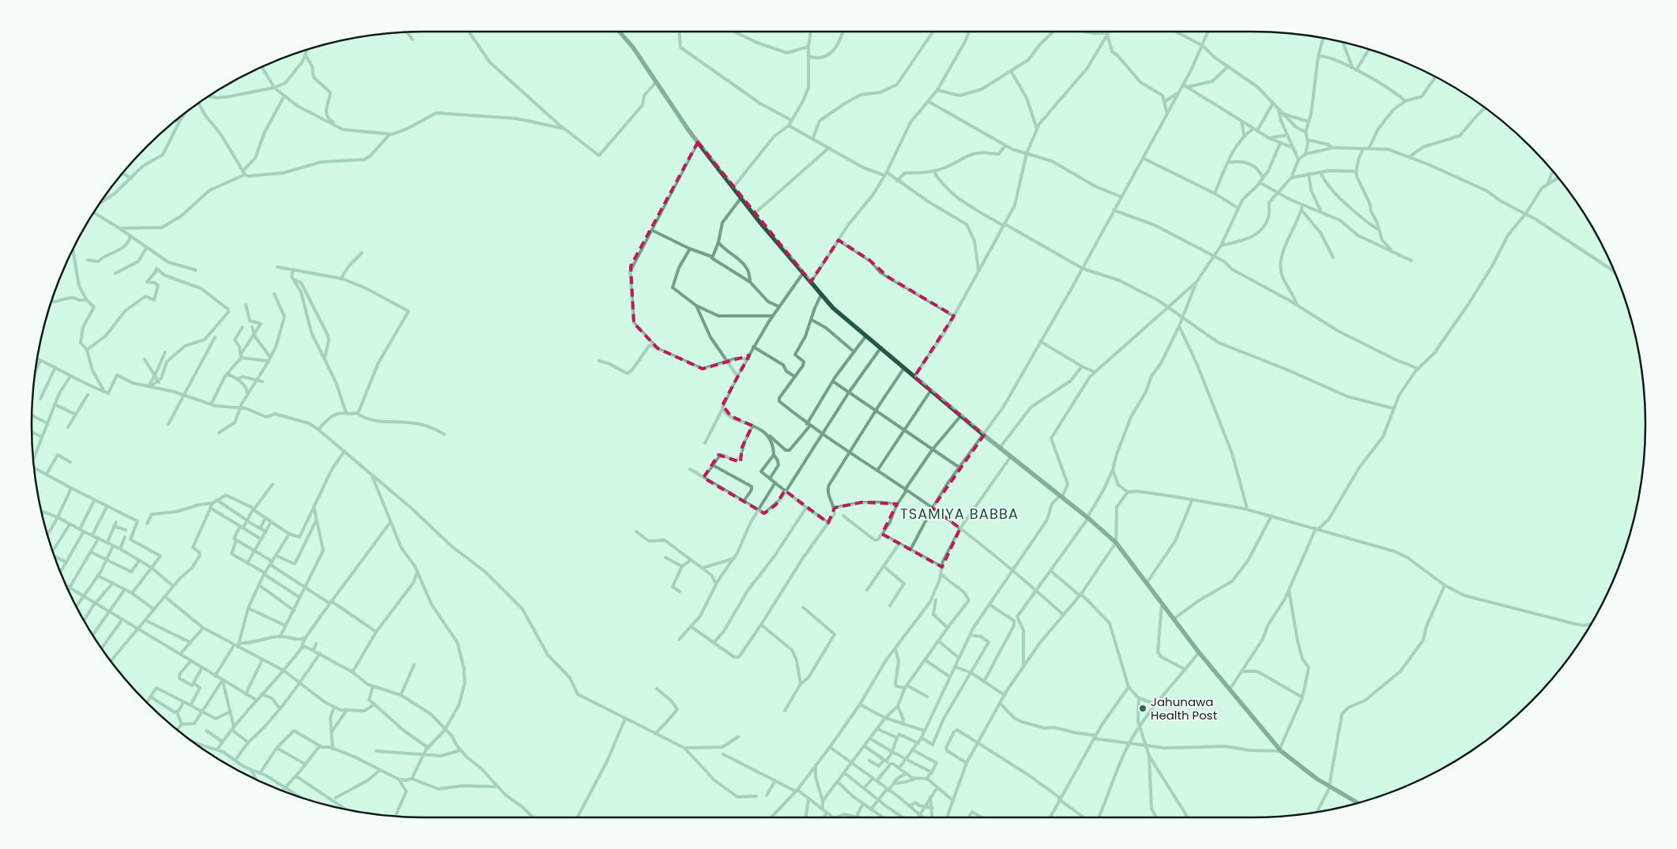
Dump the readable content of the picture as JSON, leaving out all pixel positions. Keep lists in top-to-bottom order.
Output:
{
  "districts": ["TSAMIYA BABBA"],
  "places": ["Jahunawa Health Post"]
}
